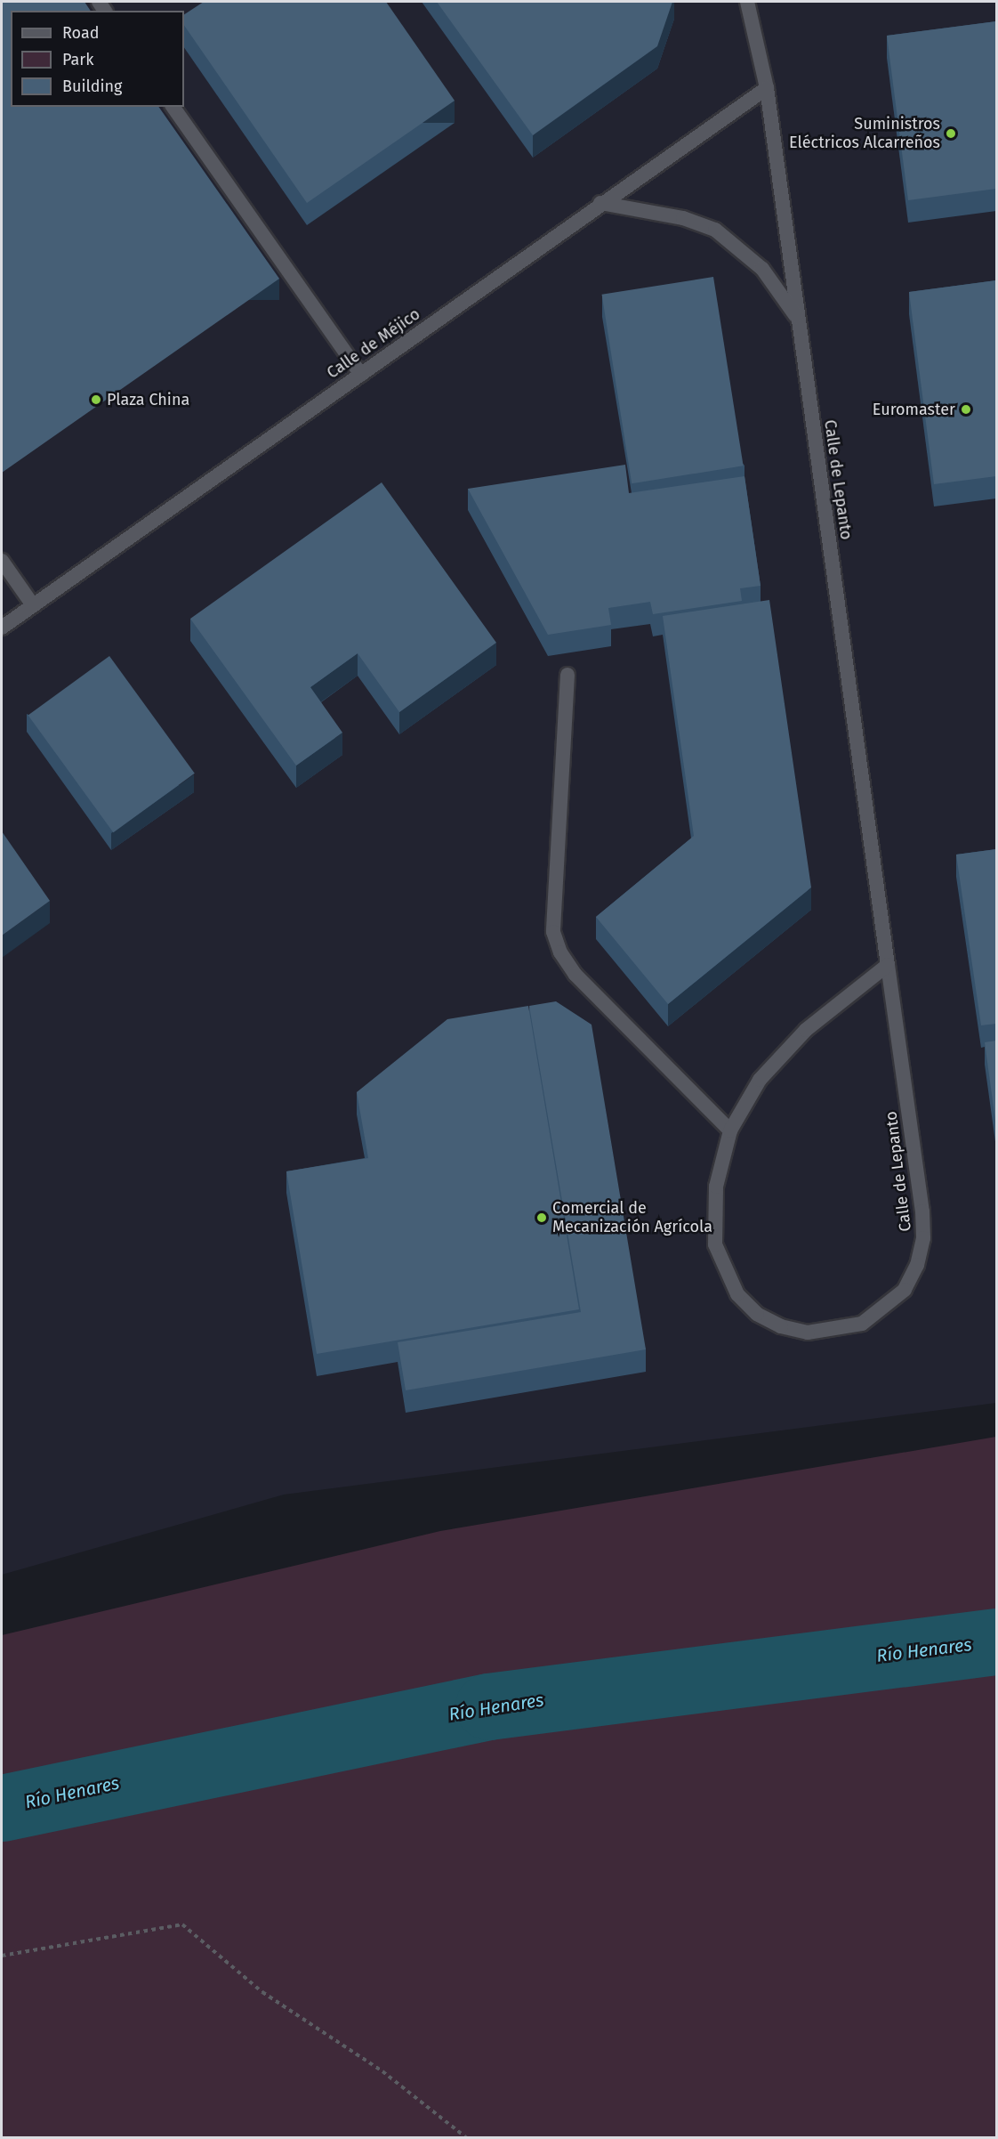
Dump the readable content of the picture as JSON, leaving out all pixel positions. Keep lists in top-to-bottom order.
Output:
{
  "streets": {
    "street": ["Calle de Méjico", "Calle de Lepanto"]
  },
  "crossings": [
    ["Calle de Méjico", "Calle de Lepanto"]
  ],
  "water": ["Río Henares"],
  "places": [
    "Suministros Eléctricos Alcarreños",
    "Plaza China",
    "Euromaster",
    "Comercial de Mecanización Agrícola"
  ],
  "legend": ["Road", "Park", "Building"]
}
